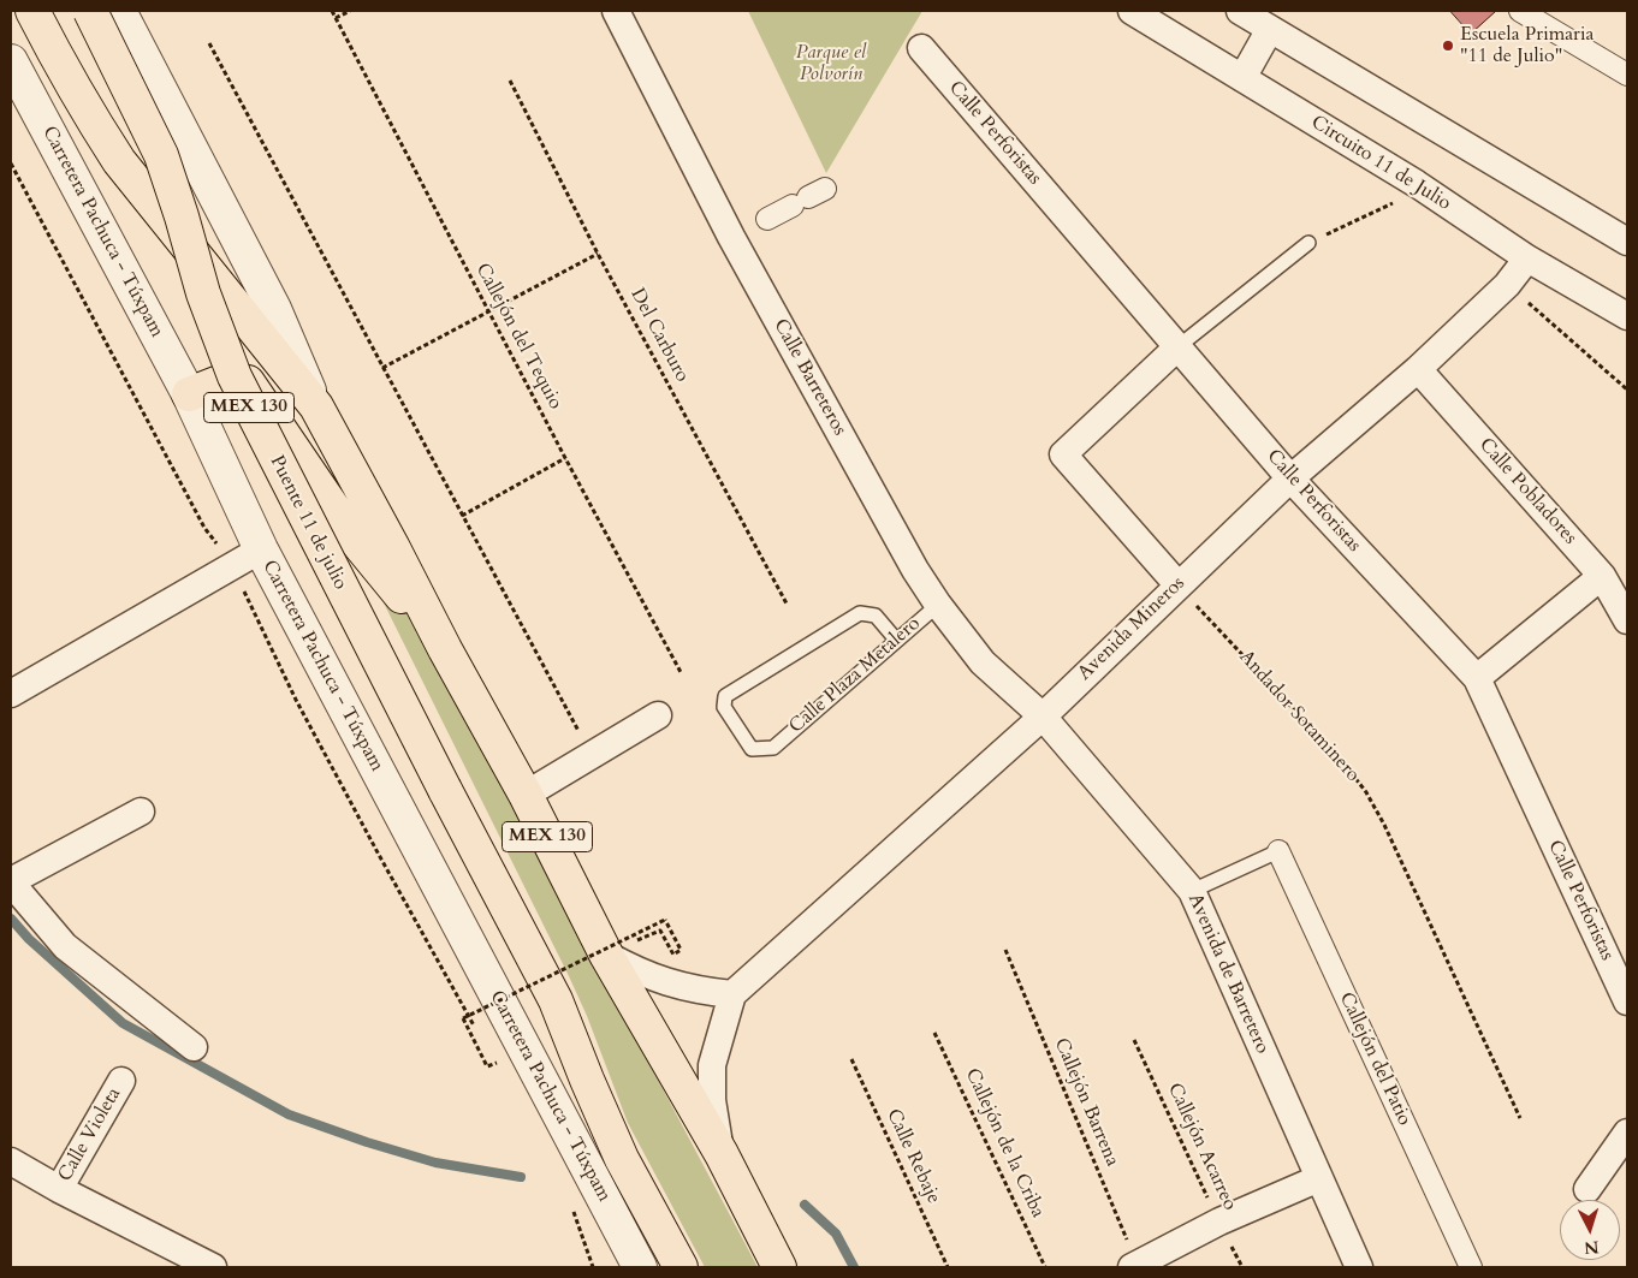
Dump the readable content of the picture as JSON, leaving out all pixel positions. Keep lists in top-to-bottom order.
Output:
{
  "streets": {
    "main road": ["Carretera Pachuca - Túxpam", "MEX 130", "Puente 11 de julio"],
    "street": [
      "Calle Perforistas",
      "Circuito 11 de Julio",
      "Calle Barreteros",
      "Calle Pobladores",
      "Avenida Mineros",
      "Avenida de Barretero",
      "Callejón del Patio",
      "Calle Violeta"
    ],
    "lane": ["Calle Plaza Metalero"],
    "path": [
      "Del Carburo",
      "Callejón del Tequio",
      "Andador Sotaminero",
      "Callejón Barrena",
      "Callejón de la Criba",
      "Callejón Acarreo",
      "Calle Rebaje"
    ]
  },
  "crossings": [
    ["Calle Perforistas", "Avenida Mineros"],
    ["Circuito 11 de Julio", "Avenida Mineros"],
    ["Carretera Pachuca - Túxpam", "Puente 11 de julio"],
    ["Calle Barreteros", "Avenida Mineros"],
    ["Calle Barreteros", "Calle Plaza Metalero"],
    ["Calle Barreteros", "Avenida de Barretero"],
    ["Calle Pobladores", "Avenida Mineros"],
    ["Avenida Mineros", "Andador Sotaminero"],
    ["Avenida Mineros", "Avenida de Barretero"]
  ],
  "parks": ["Parque el Polvorín"],
  "places": ["Escuela Primaria \"11 de Julio\""],
  "north": "bottom"
}
